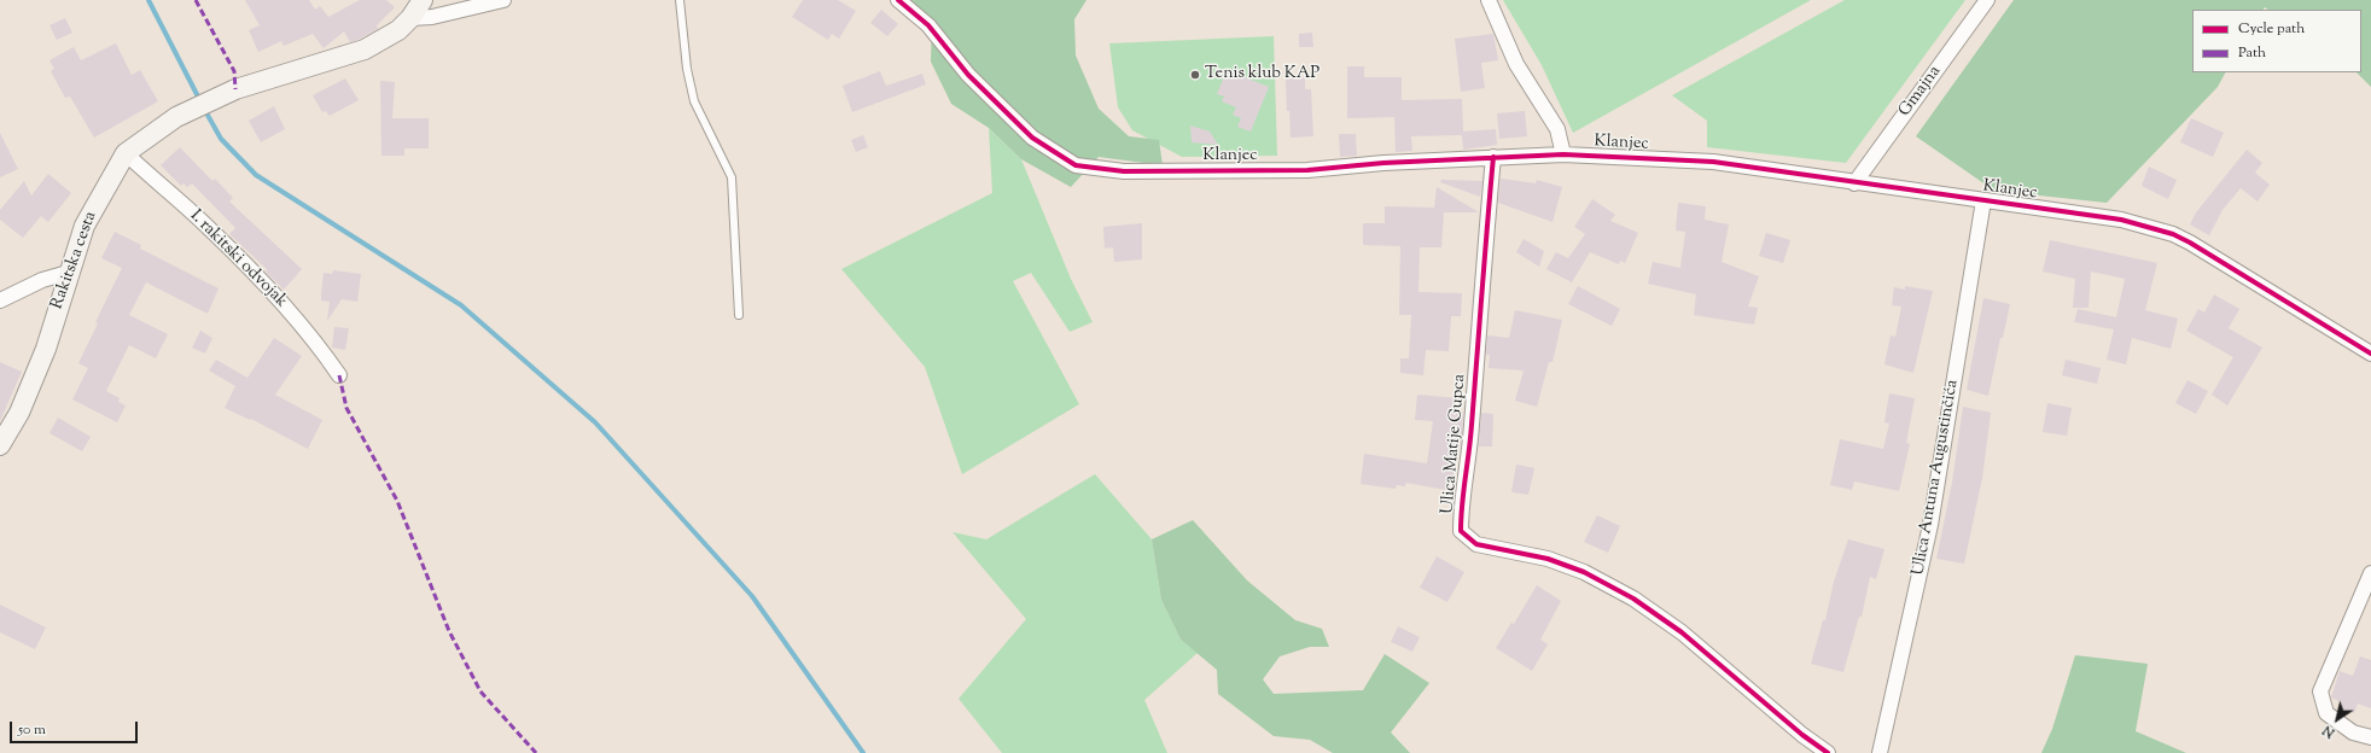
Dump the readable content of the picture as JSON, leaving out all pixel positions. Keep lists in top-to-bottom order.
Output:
{
  "streets": {
    "main road": ["Rakitska cesta"],
    "street": [
      "Gmajna",
      "Klanjec",
      "I. rakitski odvojak",
      "Ulica Matije Gupca",
      "Ulica Antuna Augustinčića"
    ]
  },
  "crossings": [
    ["Gmajna", "Klanjec"],
    ["Klanjec", "Ulica Matije Gupca"],
    ["Klanjec", "Ulica Antuna Augustinčića"],
    ["I. rakitski odvojak", "Rakitska cesta"]
  ],
  "places": ["Tenis klub KAP"],
  "legend": ["Cycle path", "Path"],
  "scale_bar": "50 m",
  "north": "bottom left"
}
